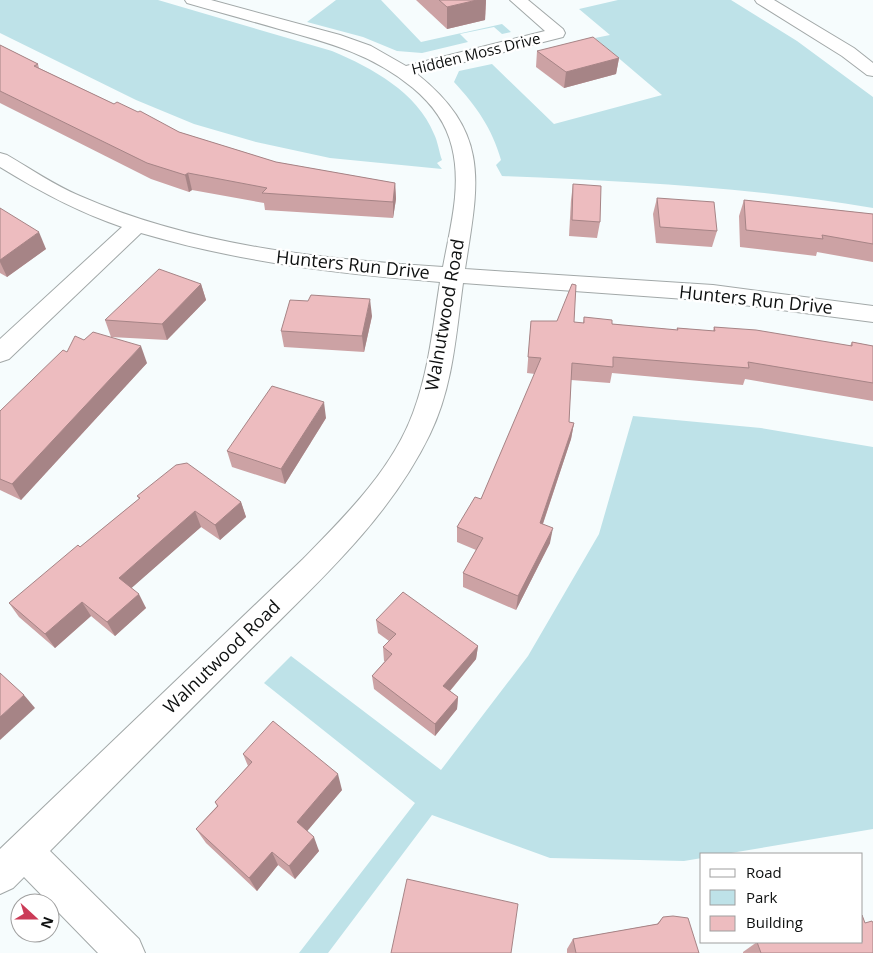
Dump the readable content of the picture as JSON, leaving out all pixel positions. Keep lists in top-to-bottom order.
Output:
{
  "streets": {
    "street": ["Hidden Moss Drive", "Hunters Run Drive", "Walnutwood Road"]
  },
  "crossings": [
    ["Hidden Moss Drive", "Walnutwood Road"],
    ["Hunters Run Drive", "Walnutwood Road"]
  ],
  "legend": ["Road", "Park", "Building"],
  "north": "right"
}
